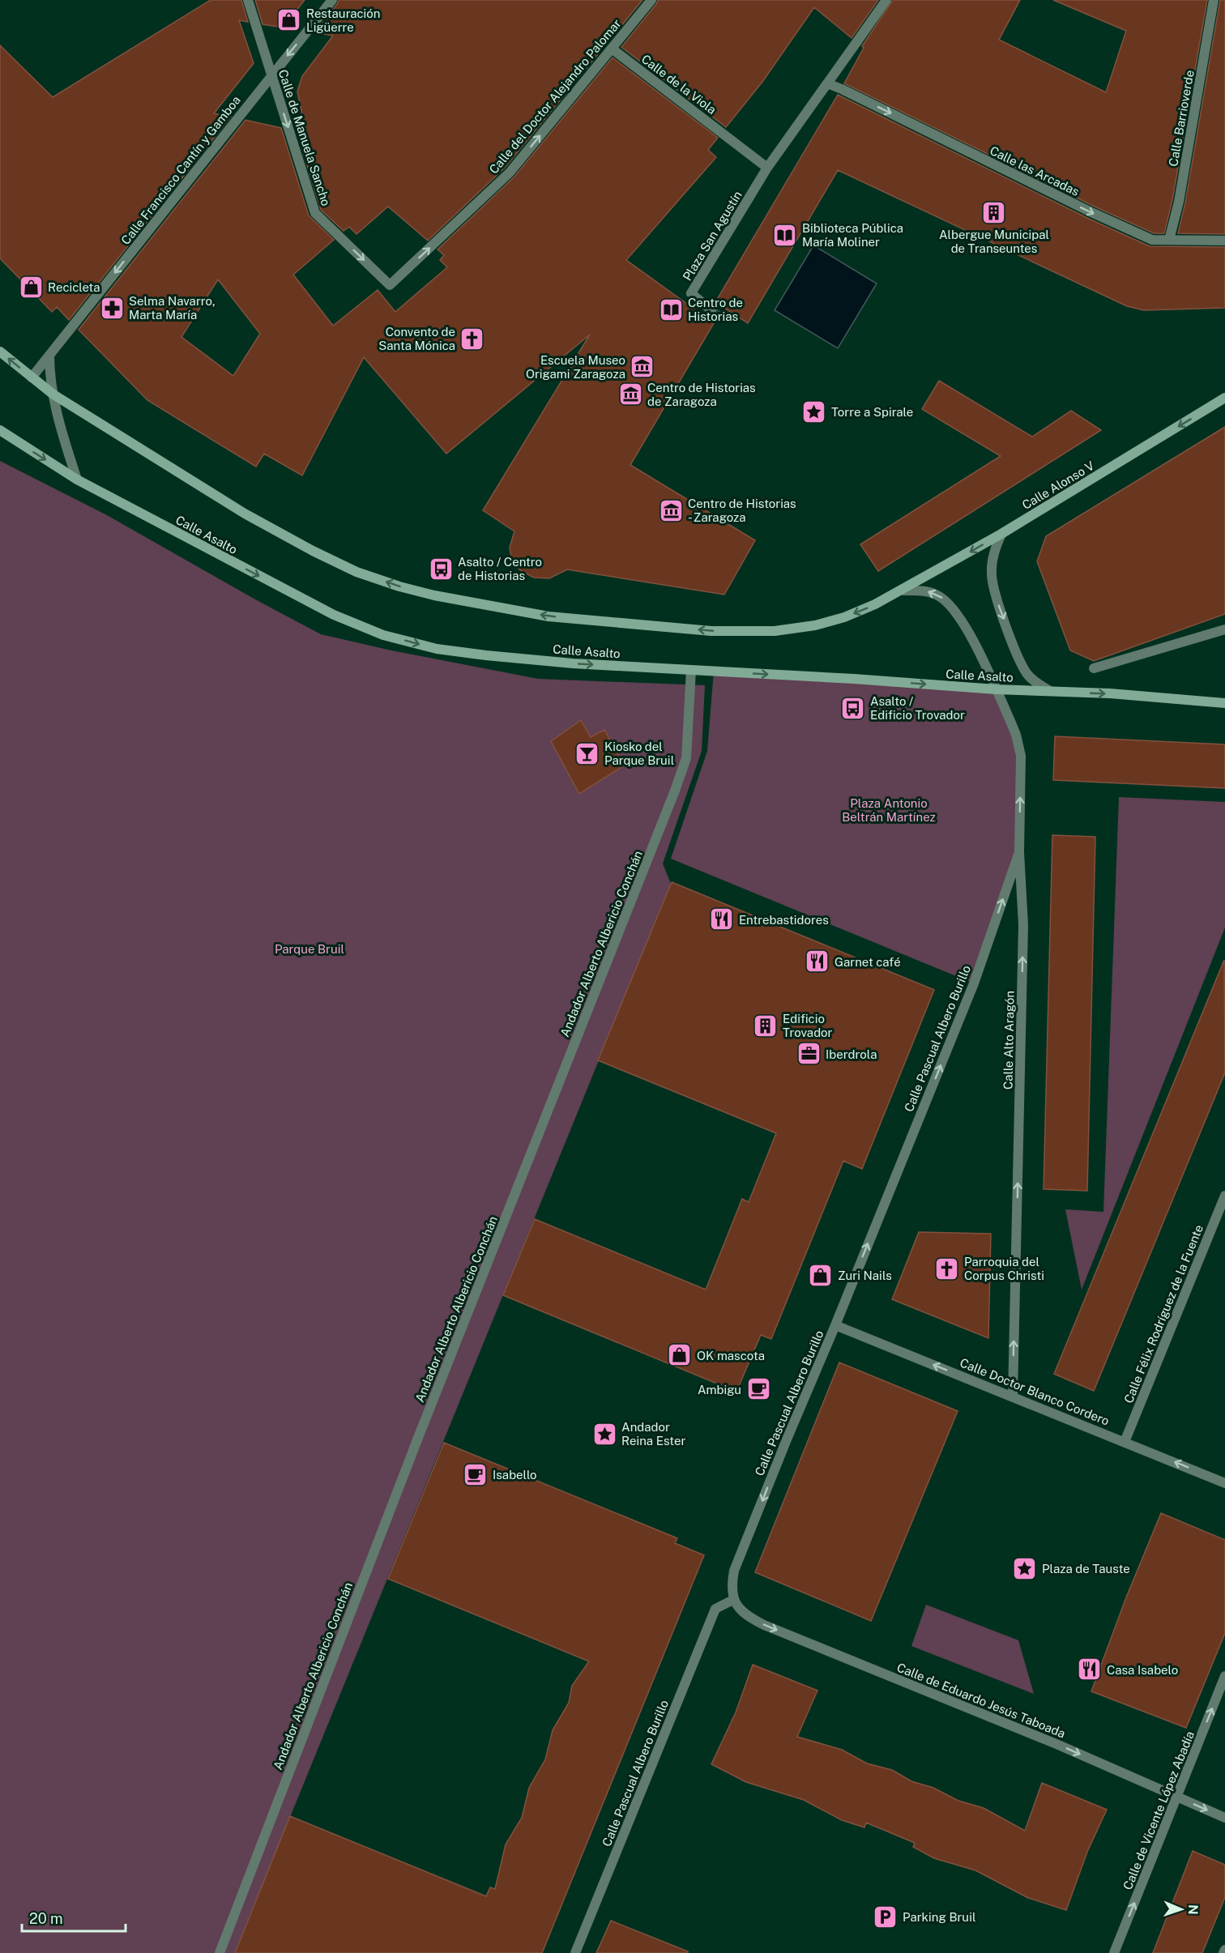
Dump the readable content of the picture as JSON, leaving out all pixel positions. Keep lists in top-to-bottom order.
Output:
{
  "streets": {
    "main road": ["Calle Alonso V", "Calle Asalto"],
    "street": [
      "Calle de la Viola",
      "Calle del Doctor Alejandro Palomar",
      "Calle Barrioverde",
      "Calle de Manuela Sancho",
      "Calle Francisco Cantín y Gamboa",
      "Calle las Arcadas",
      "Plaza San Agustín",
      "Andador Alberto Albericio Conchán",
      "Calle Pascual Albero Burillo",
      "Calle Alto Aragón",
      "Calle Félix Rodríguez de la Fuente",
      "Calle Doctor Blanco Cordero",
      "Calle de Eduardo Jesús Taboada",
      "Calle de Vicente López Abadía"
    ]
  },
  "crossings": [
    ["Calle de la Viola", "Calle del Doctor Alejandro Palomar"],
    ["Calle de la Viola", "Plaza San Agustín"],
    ["Calle del Doctor Alejandro Palomar", "Calle de Manuela Sancho"],
    ["Calle Barrioverde", "Calle las Arcadas"],
    ["Calle de Manuela Sancho", "Calle Francisco Cantín y Gamboa"],
    ["Calle las Arcadas", "Plaza San Agustín"],
    ["Calle Alonso V", "Calle Alto Aragón"],
    ["Calle Asalto", "Andador Alberto Albericio Conchán"],
    ["Calle Asalto", "Calle Alto Aragón"],
    ["Calle Pascual Albero Burillo", "Calle Alto Aragón"],
    ["Calle Pascual Albero Burillo", "Calle Doctor Blanco Cordero"],
    ["Calle Pascual Albero Burillo", "Calle de Eduardo Jesús Taboada"],
    ["Calle Alto Aragón", "Calle Doctor Blanco Cordero"],
    ["Calle Félix Rodríguez de la Fuente", "Calle Doctor Blanco Cordero"],
    ["Calle de Eduardo Jesús Taboada", "Calle de Vicente López Abadía"]
  ],
  "one_way": [
    "Calle del Doctor Alejandro Palomar",
    "Calle de Manuela Sancho",
    "Calle Francisco Cantín y Gamboa",
    "Calle las Arcadas",
    "Calle Alonso V",
    "Calle Alto Aragón",
    "Calle Doctor Blanco Cordero",
    "Calle de Eduardo Jesús Taboada",
    "Calle de Vicente López Abadía"
  ],
  "parks": ["Plaza Antonio Beltrán Martínez", "Parque Bruil"],
  "places": {
    "shop": [
      "Restauración Ligüerre",
      "Recicleta",
      "Zuri Nails",
      "OK mascota"
    ],
    "building": ["Albergue Municipal de Transeuntes", "Edificio Trovador"],
    "library": ["Biblioteca Pública María Moliner", "Centro de Historias"],
    "pharmacy": ["Selma Navarro, Marta María"],
    "church": ["Convento de Santa Mónica", "Parroquia del Corpus Christi"],
    "museum": ["Escuela Museo Origami Zaragoza", "Centro de Historias de Zaragoza", "Centro de Historias - Zaragoza"],
    "place": ["Torre a Spirale", "Andador Reina Ester", "Plaza de Tauste"],
    "bus stop": ["Asalto / Centro de Historias", "Asalto / Edificio Trovador"],
    "bar": ["Kiosko del Parque Bruil"],
    "restaurant": ["Entrebastidores", "Garnet café", "Casa Isabelo"],
    "office": ["Iberdrola"],
    "cafe": ["Ambigu", "Isabello"],
    "parking": ["Parking Bruil"]
  },
  "scale_bar": "20 m",
  "north": "right"
}
